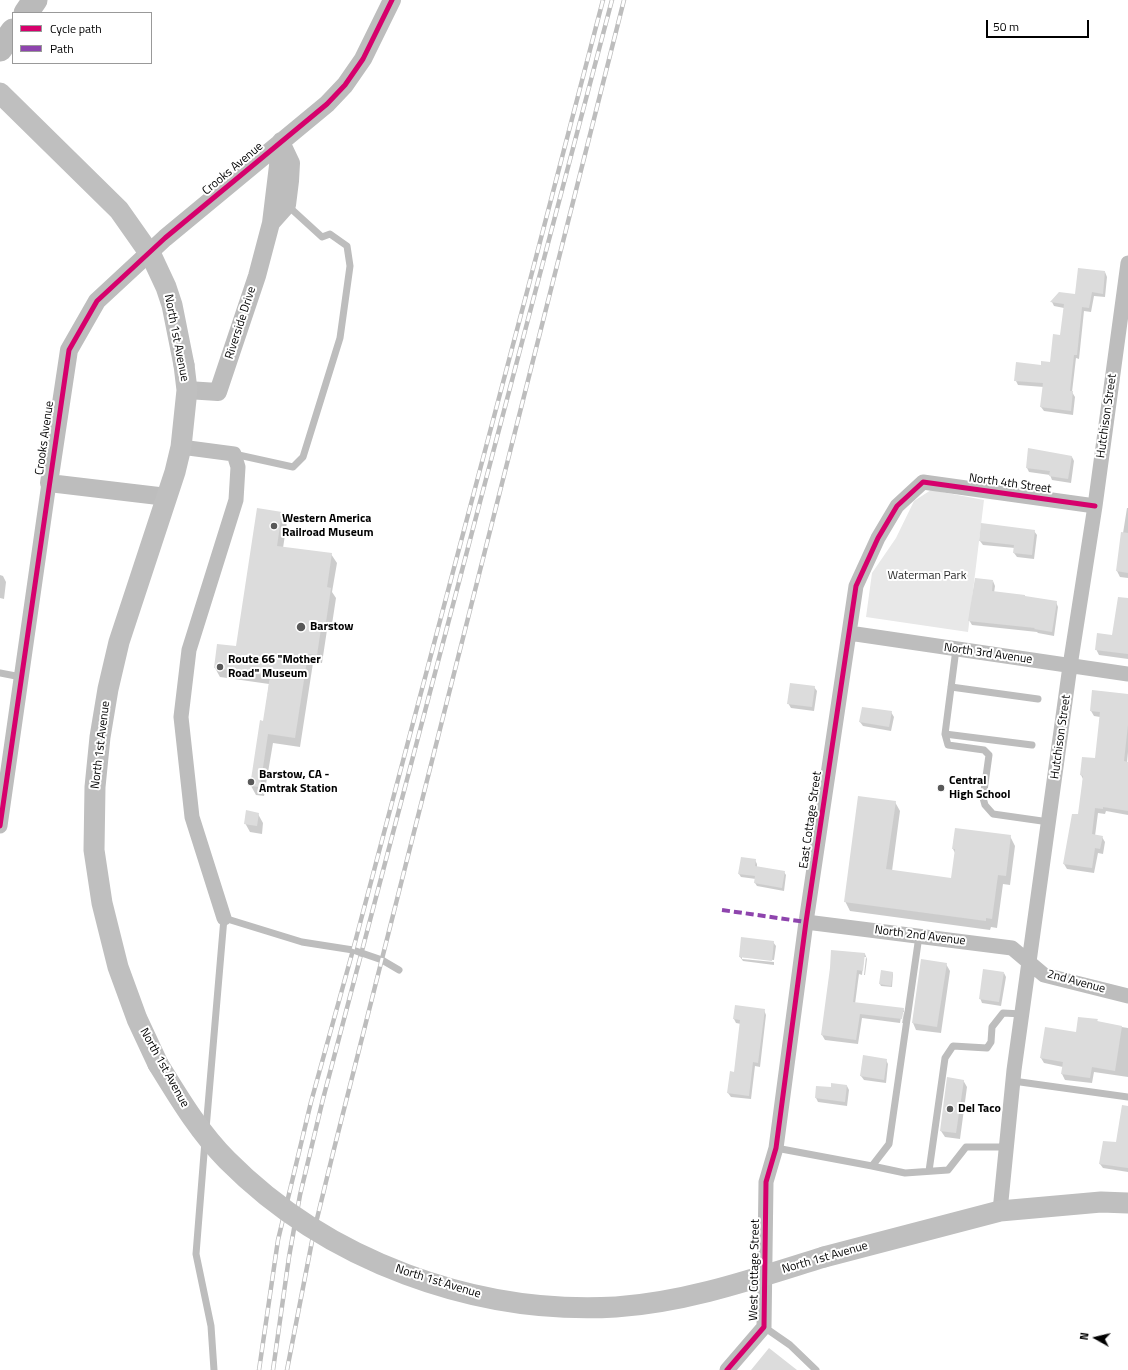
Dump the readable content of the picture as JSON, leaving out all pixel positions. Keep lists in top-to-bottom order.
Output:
{
  "streets": {
    "main road": ["North 1st Avenue"],
    "street": [
      "Crooks Avenue",
      "Riverside Drive",
      "Hutchison Street",
      "North 4th Street",
      "North 3rd Avenue",
      "East Cottage Street",
      "North 2nd Avenue",
      "2nd Avenue",
      "West Cottage Street"
    ]
  },
  "crossings": [
    ["Crooks Avenue", "Riverside Drive"],
    ["Riverside Drive", "North 1st Avenue"],
    ["North 1st Avenue", "Hutchison Street"],
    ["Hutchison Street", "North 4th Street"],
    ["Hutchison Street", "North 3rd Avenue"],
    ["Hutchison Street", "North 2nd Avenue"],
    ["Hutchison Street", "2nd Avenue"],
    ["North 4th Street", "East Cottage Street"],
    ["North 3rd Avenue", "East Cottage Street"],
    ["East Cottage Street", "North 2nd Avenue"],
    ["East Cottage Street", "West Cottage Street"],
    ["North 2nd Avenue", "2nd Avenue"]
  ],
  "parks": ["Waterman Park"],
  "places": [
    "Western America Railroad Museum",
    "Barstow",
    "Route 66 \"Mother Road\" Museum",
    "Barstow, CA - Amtrak Station",
    "Central High School",
    "Del Taco"
  ],
  "legend": ["Cycle path", "Path"],
  "scale_bar": "50 m",
  "north": "left"
}
